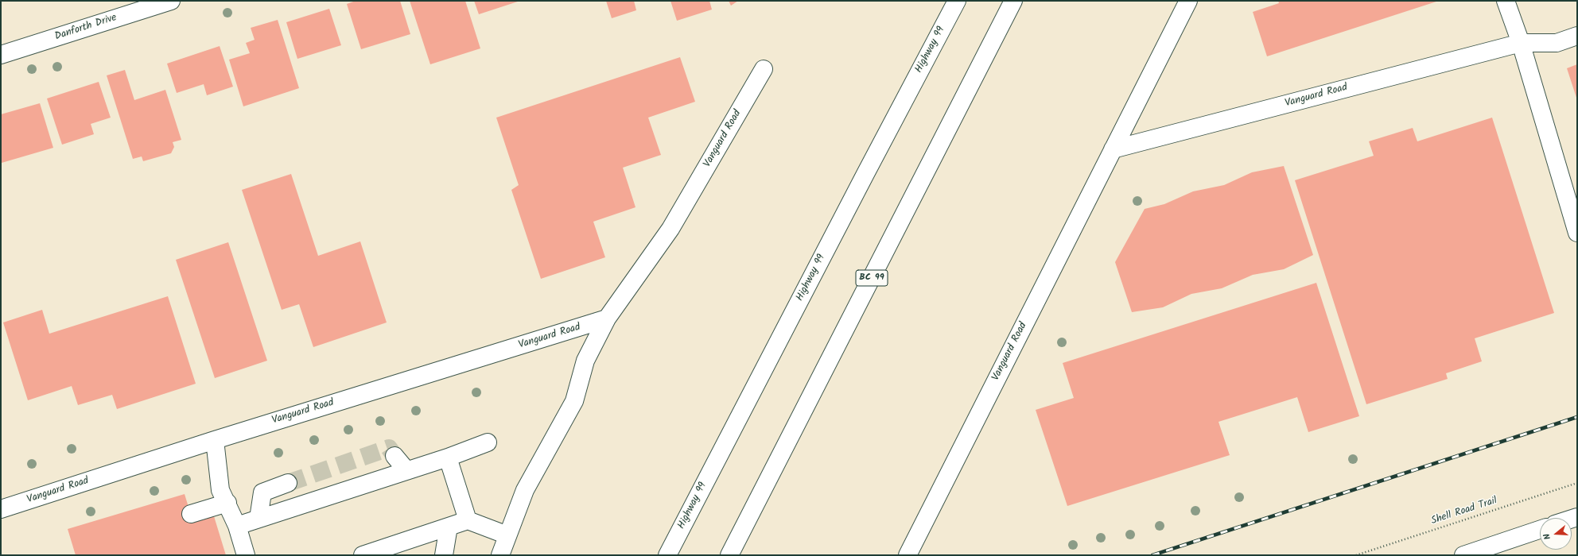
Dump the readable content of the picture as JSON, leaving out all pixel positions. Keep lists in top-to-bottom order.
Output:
{
  "streets": {
    "main road": [
      "Danforth Drive",
      "Highway 99",
      "Vanguard Road",
      "BC 99"
    ],
    "path": ["Shell Road Trail"]
  },
  "north": "left"
}
